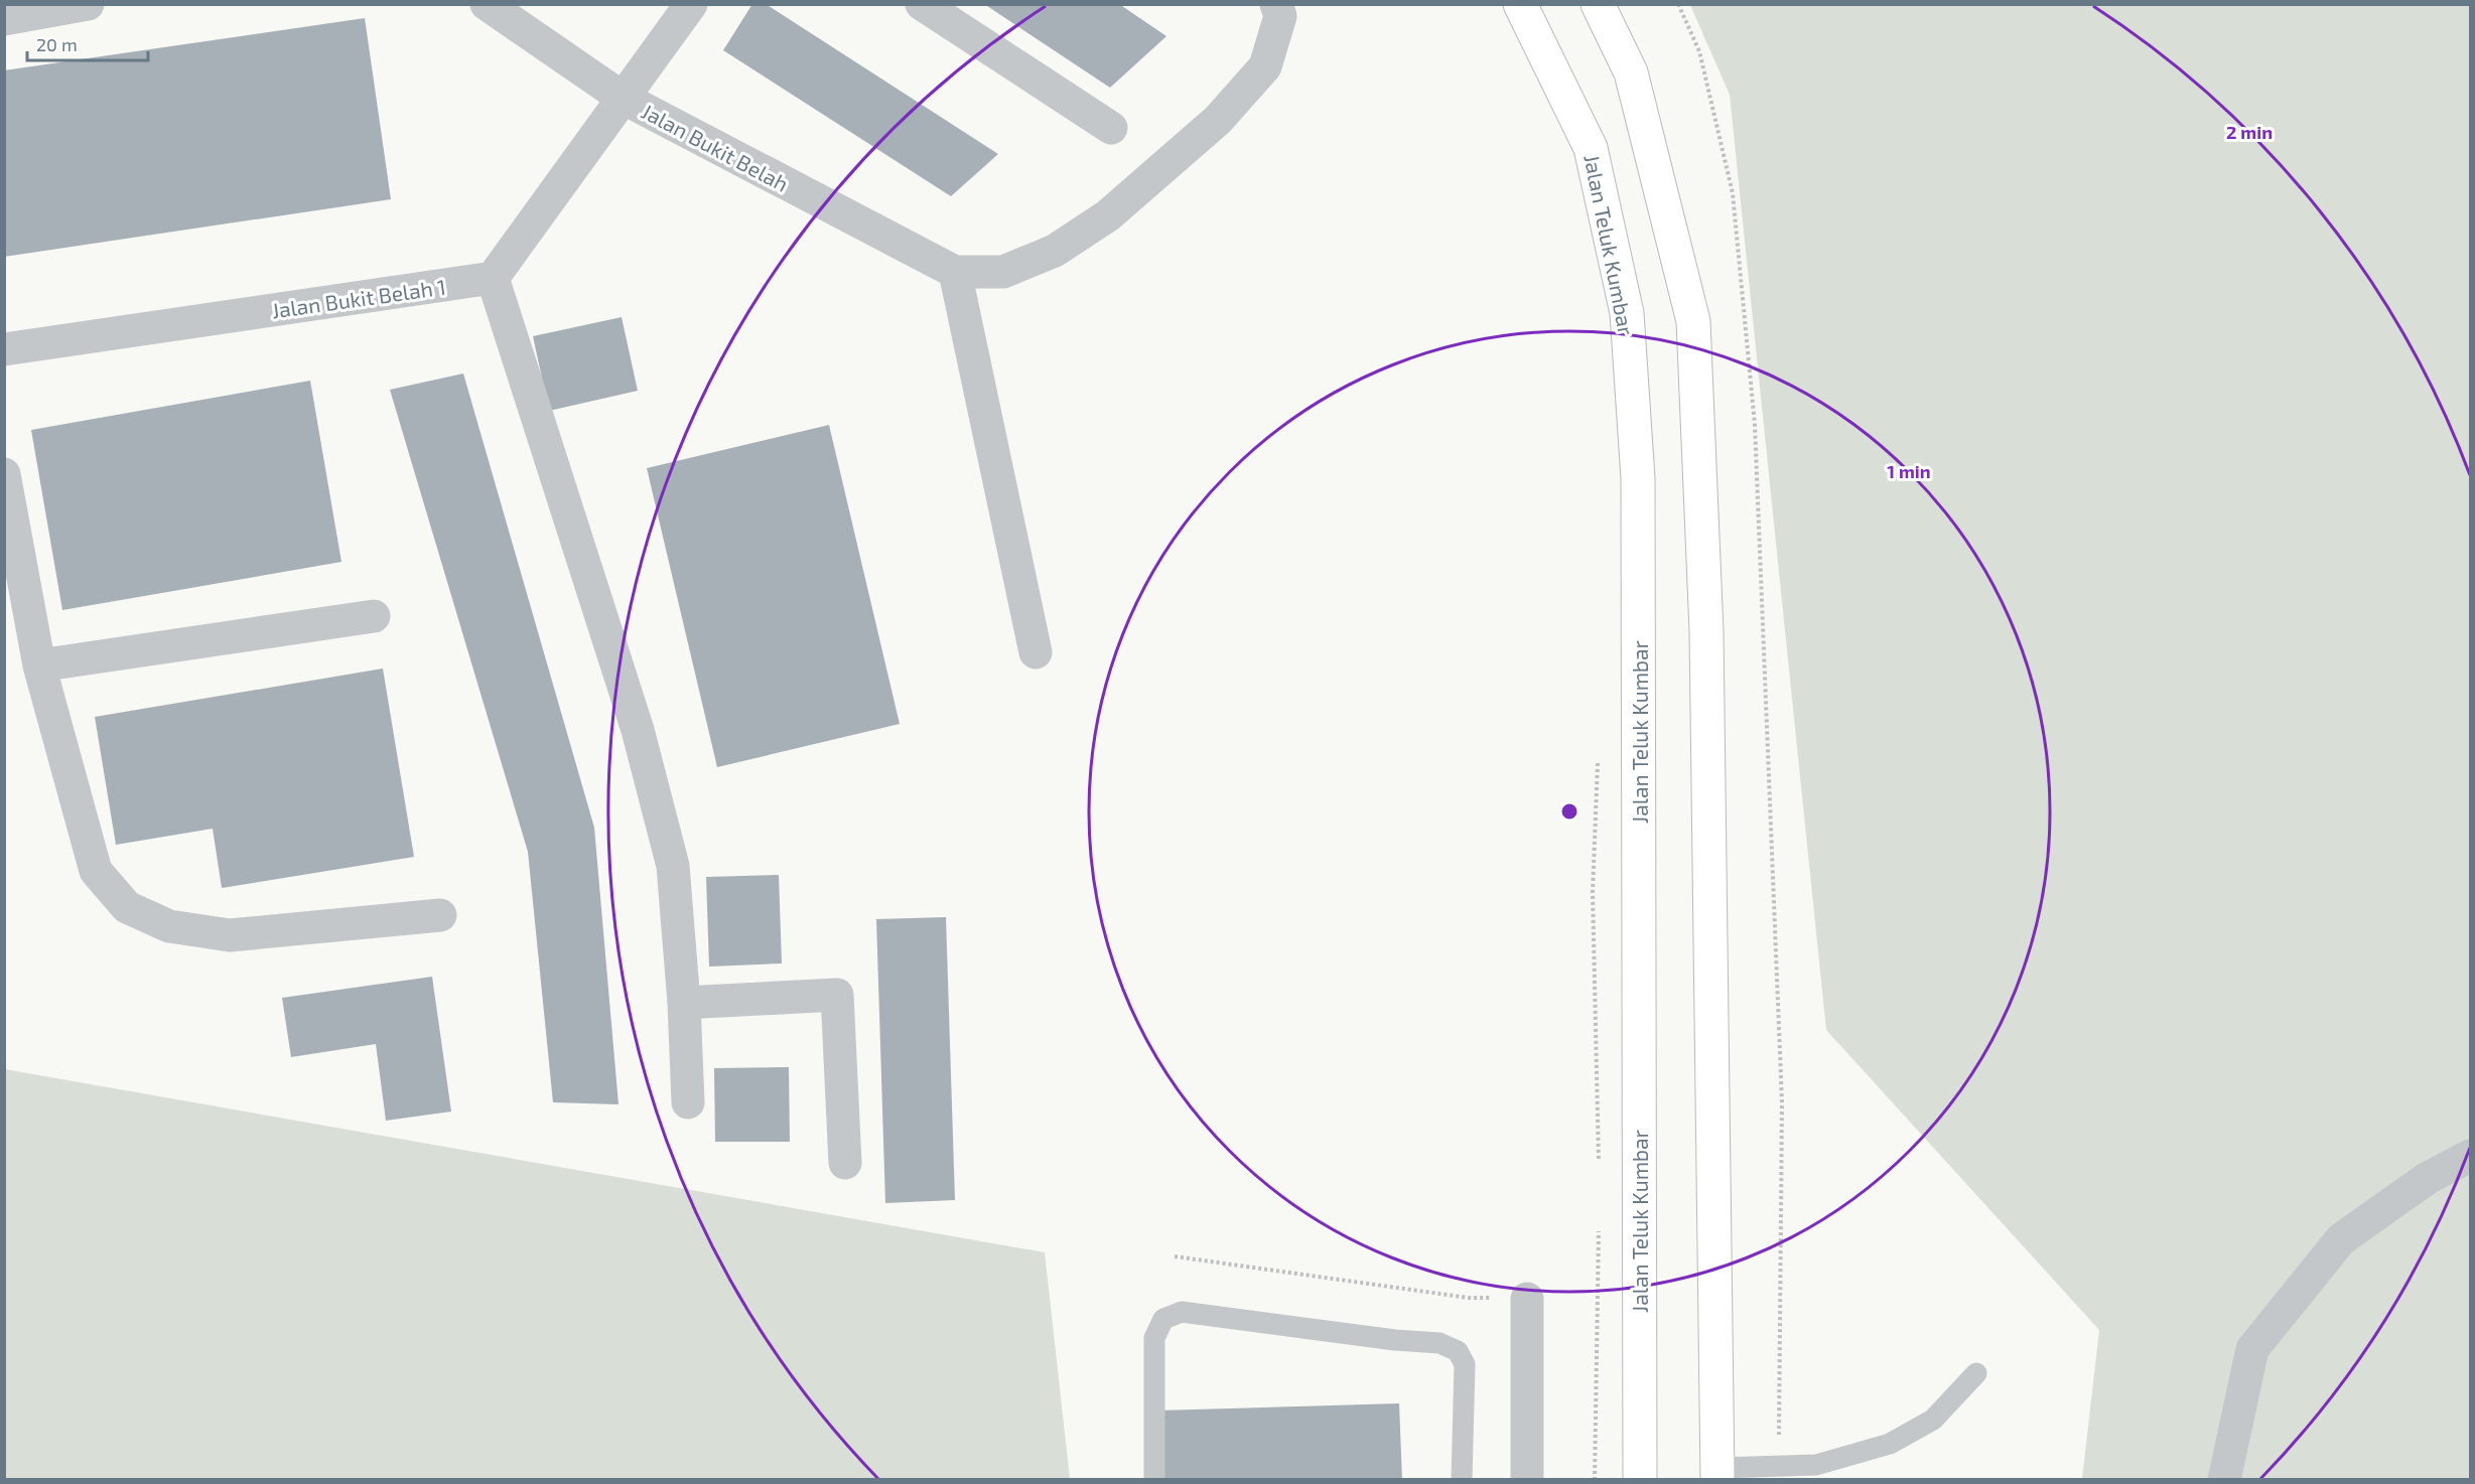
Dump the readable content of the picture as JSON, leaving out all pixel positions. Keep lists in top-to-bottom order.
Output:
{
  "streets": {
    "highway": ["Jalan Teluk Kumbar"],
    "street": ["Jalan Bukit Belah", "Jalan Bukit Belah 1"]
  },
  "scale_bar": "20 m",
  "rings": ["2 min", "1 min"]
}
